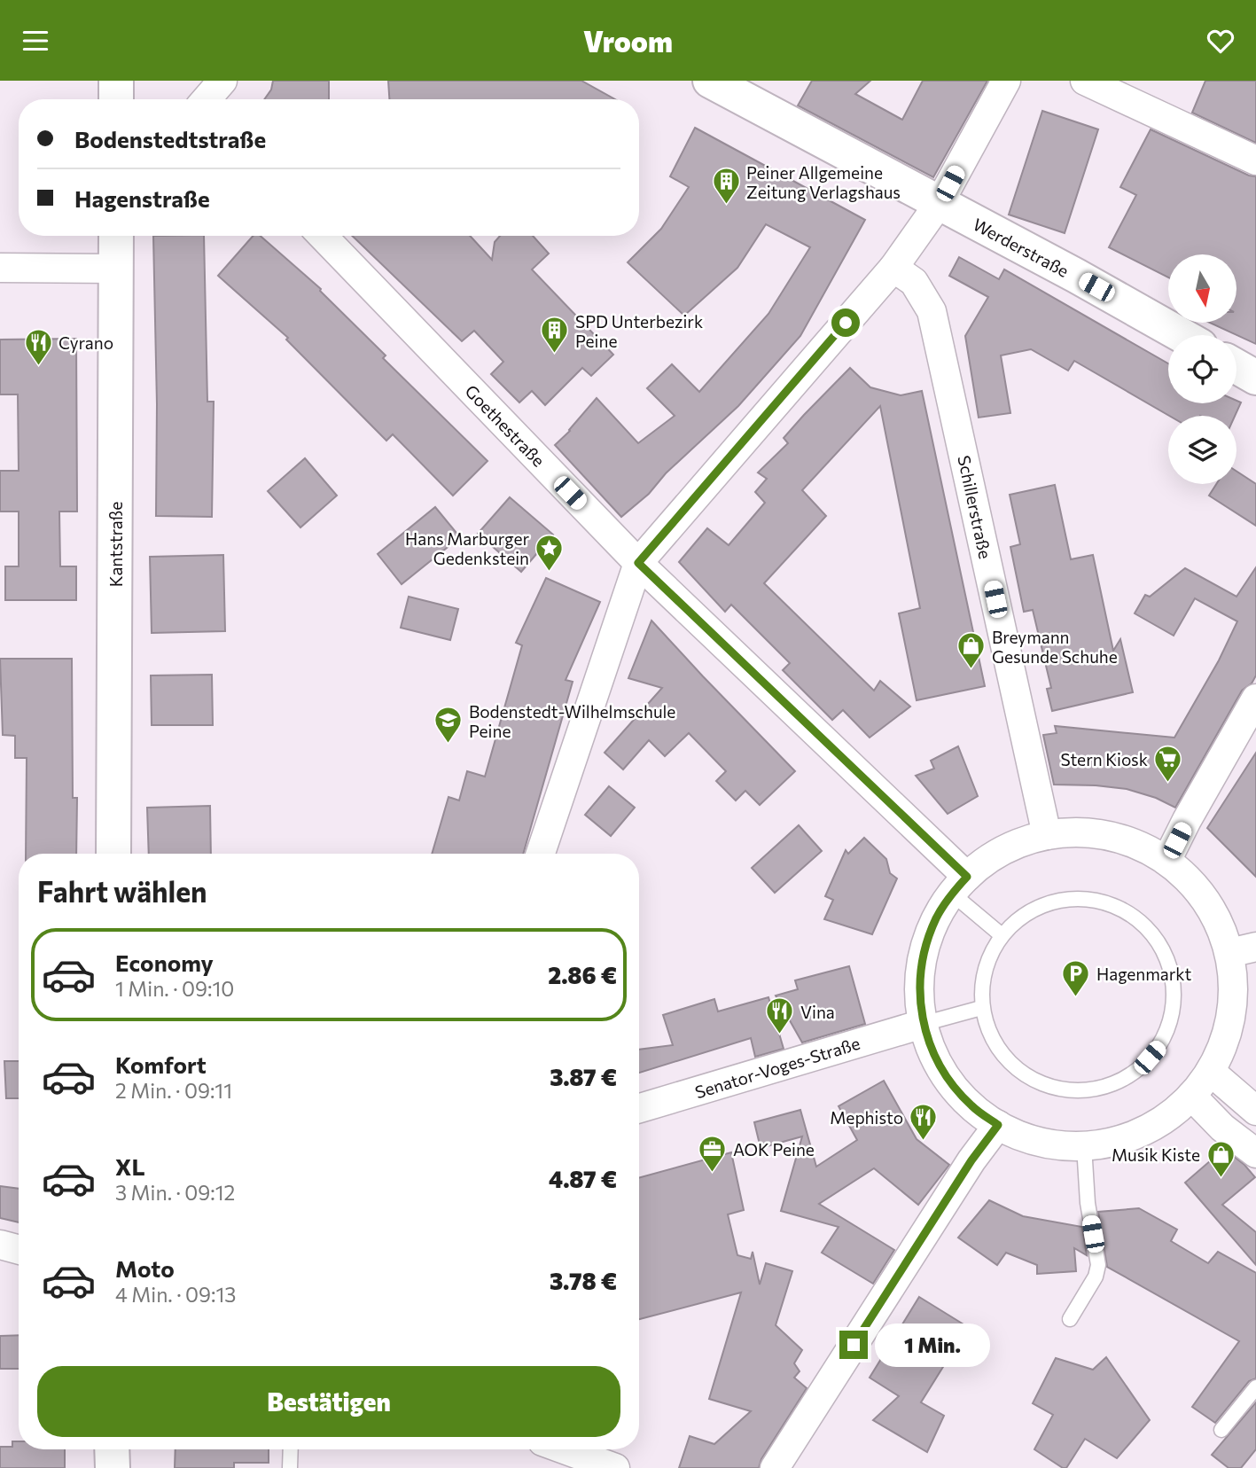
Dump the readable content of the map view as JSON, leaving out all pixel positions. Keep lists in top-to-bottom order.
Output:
{
  "streets": {
    "street": [
      "Werderstraße",
      "Goethestraße",
      "Schillerstraße",
      "Kantstraße",
      "Senator-Voges-Straße"
    ]
  },
  "places": {
    "building": ["Peiner Allgemeine Zeitung Verlagshaus", "SPD Unterbezirk Peine"],
    "restaurant": ["Cyrano", "Vina", "Mephisto"],
    "place": ["Hans Marburger Gedenkstein"],
    "shop": ["Breymann Gesunde Schuhe", "Musik Kiste"],
    "school or university": ["Bodenstedt-Wilhelmschule Peine"],
    "supermarket": ["Stern Kiosk"],
    "parking": ["Hagenmarkt"],
    "office": ["AOK Peine"]
  },
  "north": "bottom",
  "page": {
    "header": "Vroom",
    "banner": ["Bodenstedtstraße", "Hagenstraße"],
    "heading": "Fahrt wählen",
    "list": [
      {
        "name": "Economy",
        "note": "1 Min. · 09:10",
        "value": "2.86 €"
      },
      {
        "name": "Komfort",
        "note": "2 Min. · 09:11",
        "value": "3.87 €"
      },
      {
        "name": "XL",
        "note": "3 Min. · 09:12",
        "value": "4.87 €"
      },
      {
        "name": "Moto",
        "note": "4 Min. · 09:13",
        "value": "3.78 €"
      }
    ],
    "bubble": "1 Min.",
    "buttons": "Bestätigen"
  }
}
